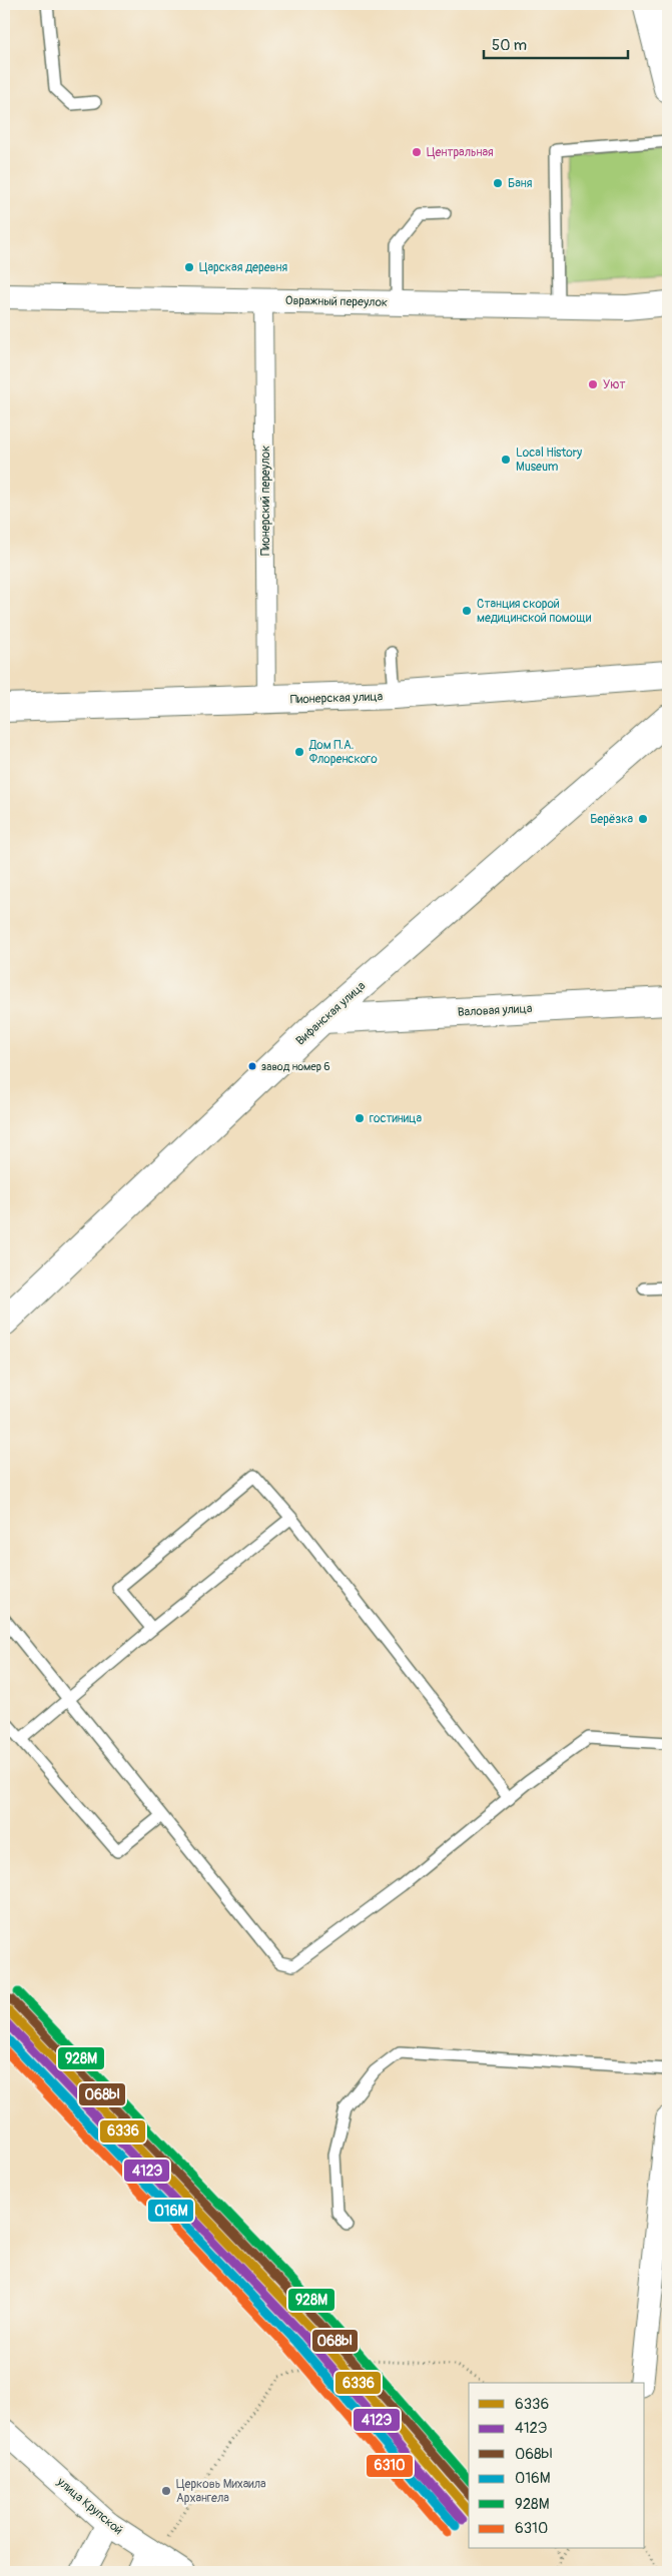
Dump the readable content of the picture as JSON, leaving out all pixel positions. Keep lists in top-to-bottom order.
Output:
{
  "streets": {
    "main road": ["Пионерская улица", "Валовая улица", "Вифанская улица"],
    "street": ["Овражный переулок", "Пионерский переулок", "улица Крупской"]
  },
  "crossings": [
    ["Овражный переулок", "Пионерский переулок"],
    ["Пионерский переулок", "Пионерская улица"],
    ["Валовая улица", "Вифанская улица"]
  ],
  "places": [
    "Центральная",
    "Баня",
    "Царская деревня",
    "Уют",
    "Local History Museum",
    "Станция скорой медицинской помощи",
    "Дом П.А. Флоренского",
    "Берёзка",
    "завод номер 6",
    "гостиница",
    "Церковь Михаила Архангела"
  ],
  "lines": [
    "transit line 928М",
    "transit line 068Ы",
    "transit line 6336",
    "transit line 412Э",
    "transit line 016М",
    "transit line 6310"
  ],
  "legend": [
    "6336",
    "412Э",
    "068Ы",
    "016М",
    "928М",
    "6310"
  ],
  "scale_bar": "50 m"
}
